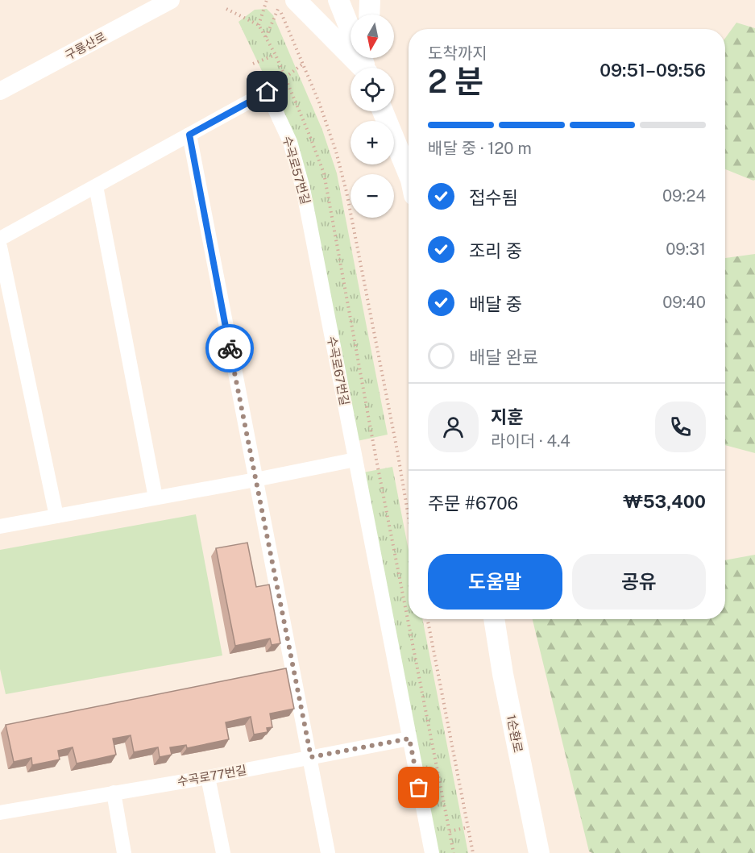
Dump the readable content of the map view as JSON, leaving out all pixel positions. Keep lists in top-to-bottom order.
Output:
{
  "streets": {
    "main road": ["1순환로"],
    "street": [
      "구룡산로",
      "수곡로57번길",
      "수곡로67번길",
      "수곡로77번길"
    ]
  },
  "crossings": [
    ["수곡로57번길", "수곡로67번길"],
    ["수곡로67번길", "수곡로77번길"]
  ],
  "north": "bottom",
  "page": {
    "map_buttons": ["+", "−"],
    "heading": ["2 분", "도착까지", "09:51–09:56"],
    "panel": [
      "지훈",
      "라이더 · 4.4",
      "주문 #6706",
      "₩53,400"
    ],
    "bar": "배달 중 · 120 m",
    "list": [
      ["접수됨", "09:24"],
      ["조리 중", "09:31"],
      ["배달 중", "09:40"],
      "배달 완료"
    ],
    "buttons": ["도움말", "공유"]
  }
}
